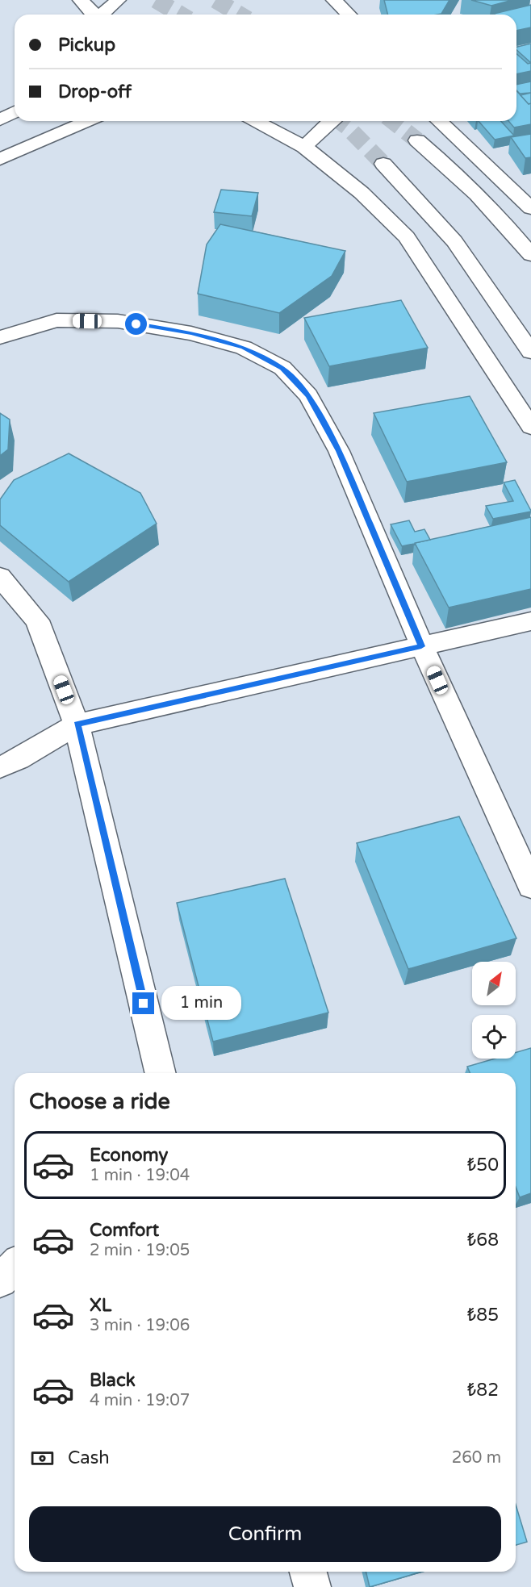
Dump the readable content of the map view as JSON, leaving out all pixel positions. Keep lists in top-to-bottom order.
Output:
{
  "north": "top right",
  "page": {
    "banner": ["Pickup", "Drop-off"],
    "bubble": "1 min",
    "heading": "Choose a ride",
    "list": [
      {
        "name": "Economy",
        "note": "1 min · 19:04",
        "value": "₺50"
      },
      {
        "name": "Comfort",
        "note": "2 min · 19:05",
        "value": "₺68"
      },
      {
        "name": "XL",
        "note": "3 min · 19:06",
        "value": "₺85"
      },
      {
        "name": "Black",
        "note": "4 min · 19:07",
        "value": "₺82"
      }
    ],
    "pay": ["Cash", "260 m"],
    "buttons": "Confirm"
  }
}
